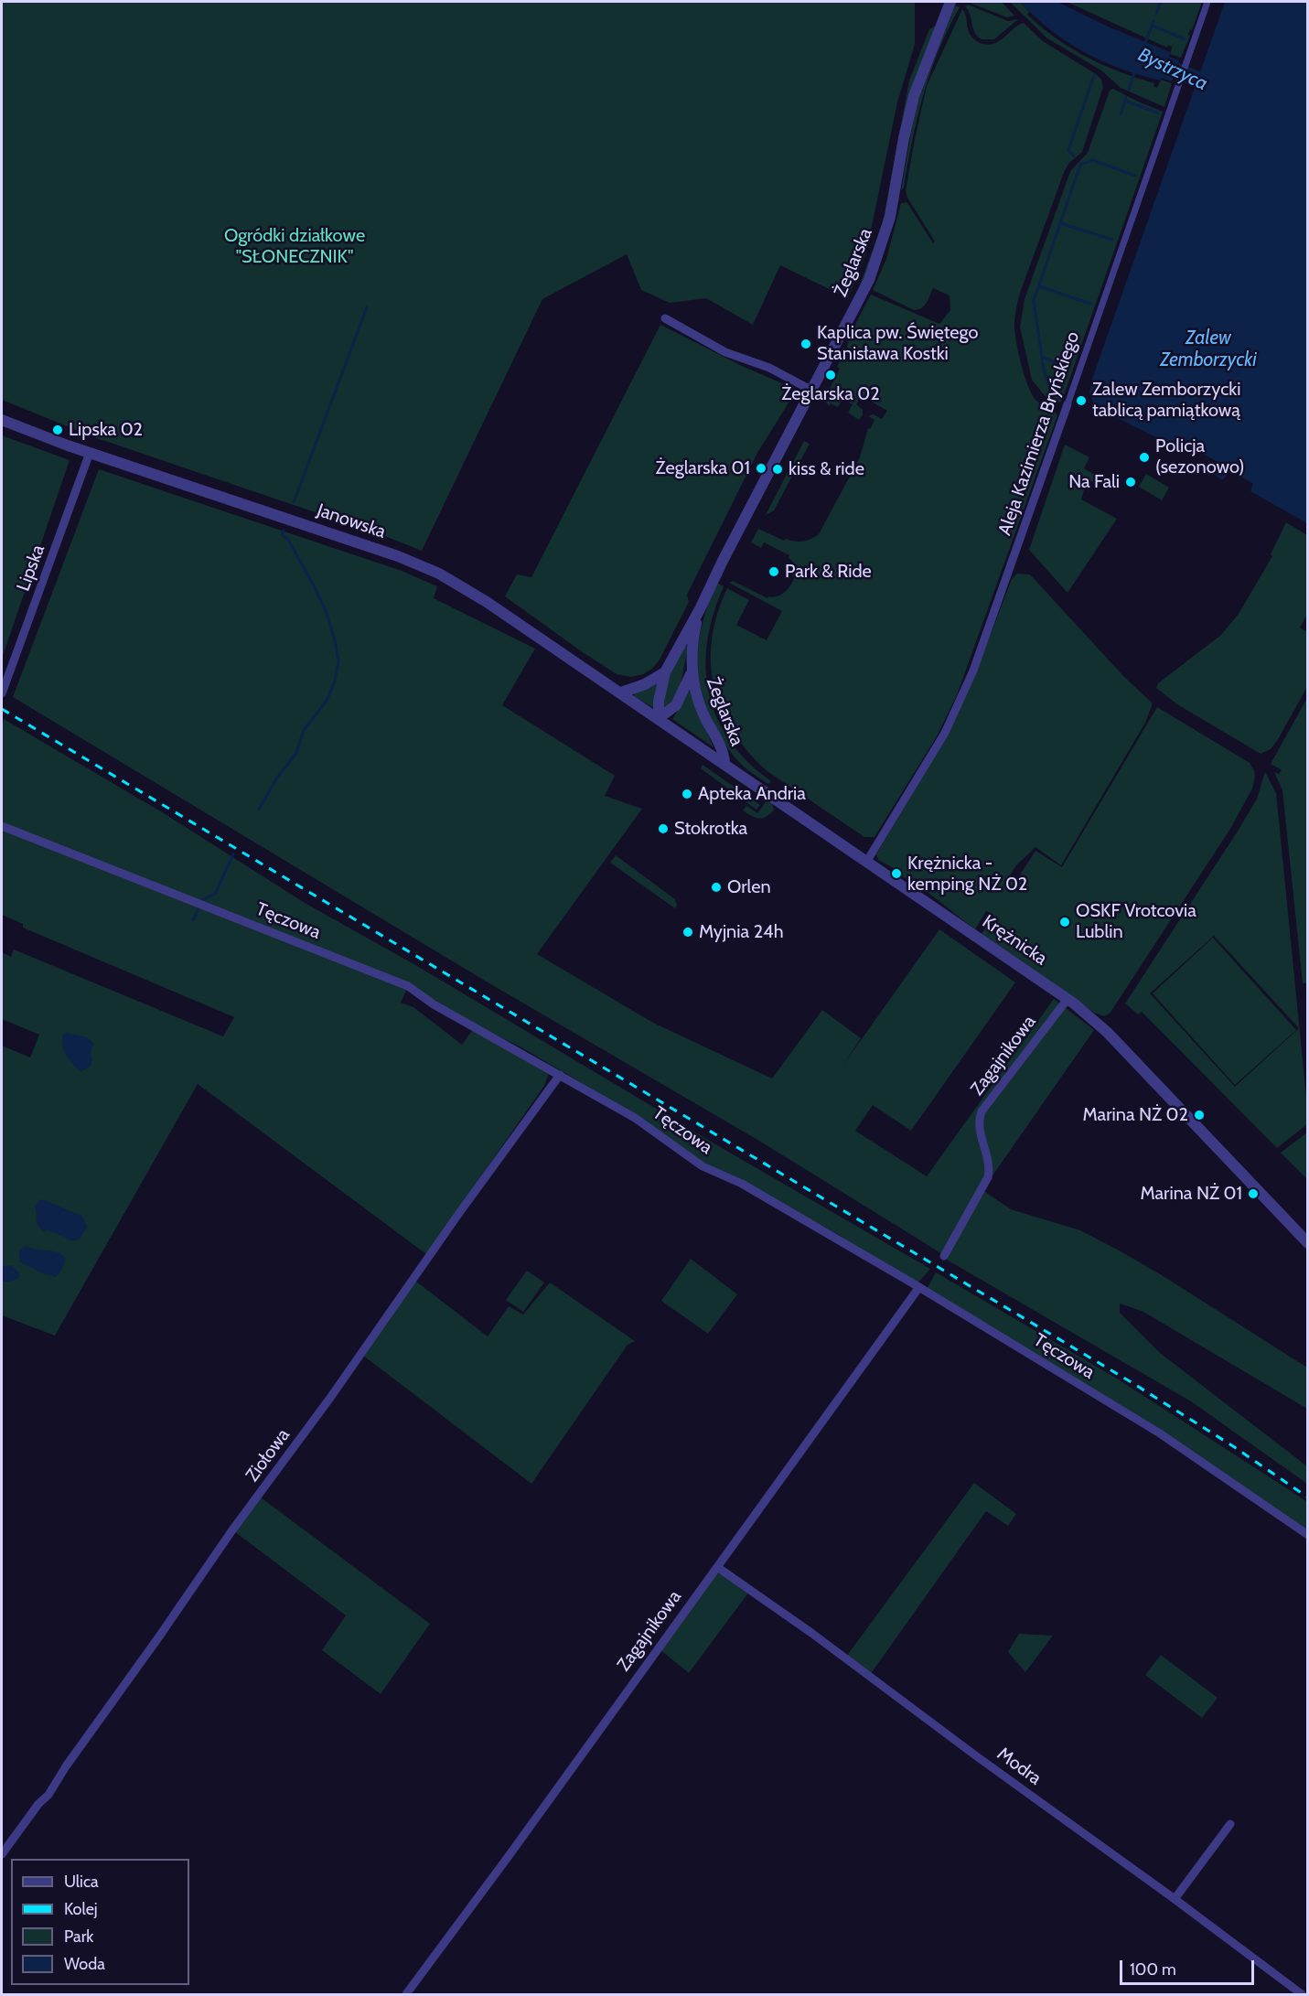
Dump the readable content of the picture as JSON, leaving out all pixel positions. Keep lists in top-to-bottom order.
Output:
{
  "streets": {
    "street": [
      "Żeglarska",
      "Aleja Kazimierza Bryńskiego",
      "Janowska",
      "Lipska",
      "Tęczowa",
      "Krężnicka",
      "Zagajnikowa",
      "Ziołowa",
      "Modra"
    ]
  },
  "crossings": [
    ["Żeglarska", "Janowska"],
    ["Żeglarska", "Krężnicka"],
    ["Aleja Kazimierza Bryńskiego", "Krężnicka"],
    ["Janowska", "Lipska"],
    ["Janowska", "Krężnicka"],
    ["Tęczowa", "Zagajnikowa"],
    ["Tęczowa", "Ziołowa"],
    ["Krężnicka", "Zagajnikowa"],
    ["Zagajnikowa", "Modra"]
  ],
  "water": ["Bystrzyca", "Zalew Zemborzycki"],
  "parks": ["Ogródki działkowe \"SŁONECZNIK\""],
  "places": [
    "Kaplica pw. Świętego Stanisława Kostki",
    "Żeglarska 02",
    "Zalew Zemborzycki tablicą pamiątkową",
    "Lipska 02",
    "Policja (sezonowo)",
    "Żeglarska 01",
    "kiss & ride",
    "Na Fali",
    "Park & Ride",
    "Apteka Andria",
    "Stokrotka",
    "Krężnicka - kemping NŻ 02",
    "Orlen",
    "OSKF Vrotcovia Lublin",
    "Myjnia 24h",
    "Marina NŻ 02",
    "Marina NŻ 01"
  ],
  "legend": [
    "Ulica",
    "Kolej",
    "Park",
    "Woda"
  ],
  "scale_bar": "100 m"
}
